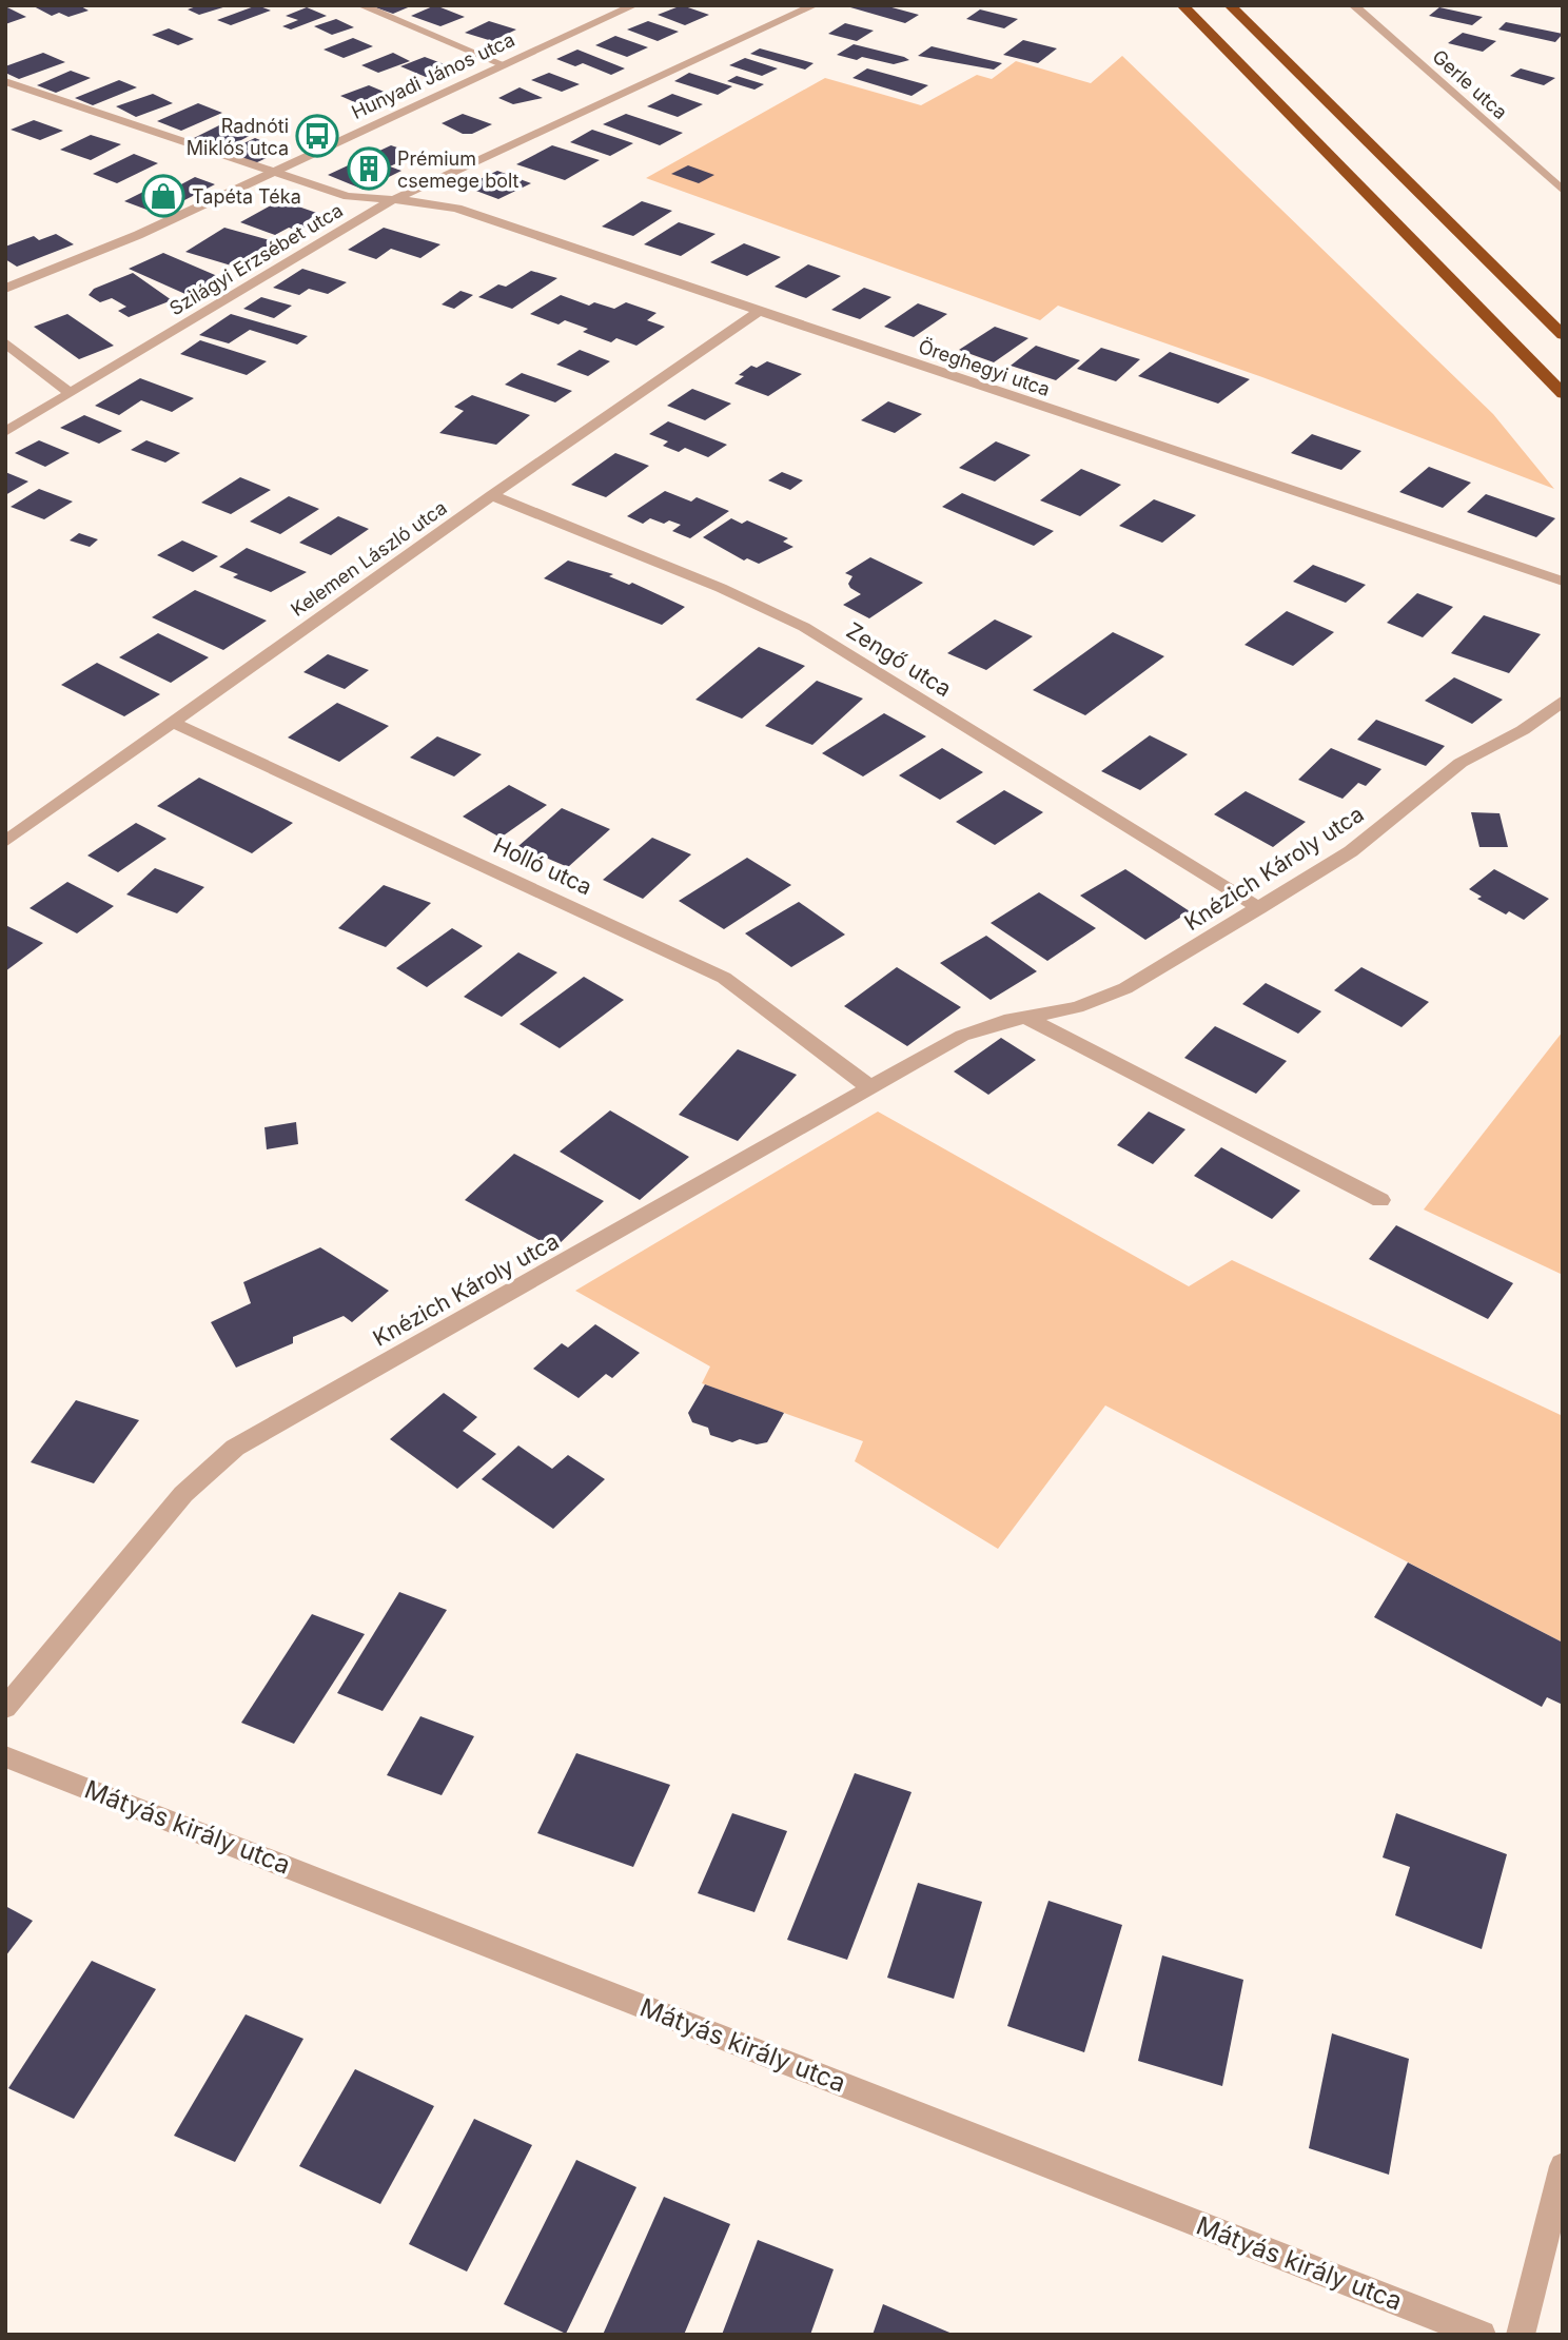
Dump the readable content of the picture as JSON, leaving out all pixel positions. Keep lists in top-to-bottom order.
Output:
{
  "streets": {
    "street": [
      "Hunyadi János utca",
      "Gerle utca",
      "Szilágyi Erzsébet utca",
      "Öreghegyi utca",
      "Kelemen László utca",
      "Zengő utca",
      "Holló utca",
      "Knézich Károly utca",
      "Mátyás király utca"
    ]
  },
  "crossings": [
    ["Szilágyi Erzsébet utca", "Öreghegyi utca"],
    ["Öreghegyi utca", "Kelemen László utca"],
    ["Kelemen László utca", "Zengő utca"],
    ["Kelemen László utca", "Holló utca"],
    ["Zengő utca", "Knézich Károly utca"],
    ["Holló utca", "Knézich Károly utca"]
  ],
  "places": {
    "bus stop": ["Radnóti Miklós utca"],
    "building": ["Prémium csemege bolt"],
    "shop": ["Tapéta Téka"]
  }
}
